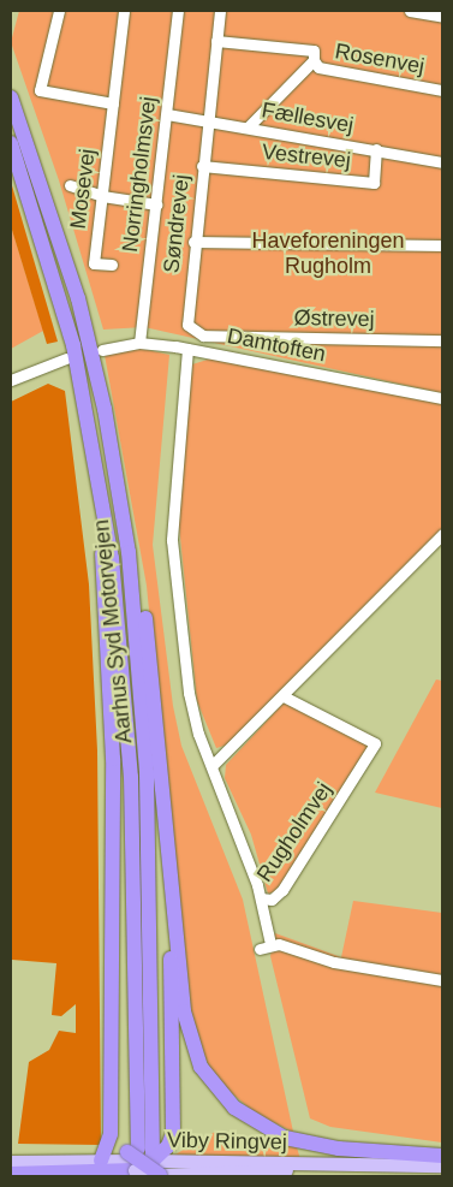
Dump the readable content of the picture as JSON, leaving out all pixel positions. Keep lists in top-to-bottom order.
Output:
{
  "streets": {
    "highway": ["Aarhus Syd Motorvejen"],
    "main road": ["Viby Ringvej"],
    "street": [
      "Rosenvej",
      "Fællesvej",
      "Vestrevej",
      "Norringholmsvej",
      "Mosevej",
      "Søndrevej",
      "Østrevej",
      "Damtoften",
      "Rugholmvej"
    ]
  },
  "crossings": [
    ["Rosenvej", "Søndrevej"],
    ["Fællesvej", "Vestrevej"],
    ["Fællesvej", "Norringholmsvej"],
    ["Fællesvej", "Søndrevej"],
    ["Vestrevej", "Søndrevej"],
    ["Norringholmsvej", "Damtoften"],
    ["Søndrevej", "Østrevej"],
    ["Damtoften", "Rugholmvej"],
    ["Aarhus Syd Motorvejen", "Viby Ringvej"]
  ],
  "parks": ["Haveforeningen Rugholm"]
}
